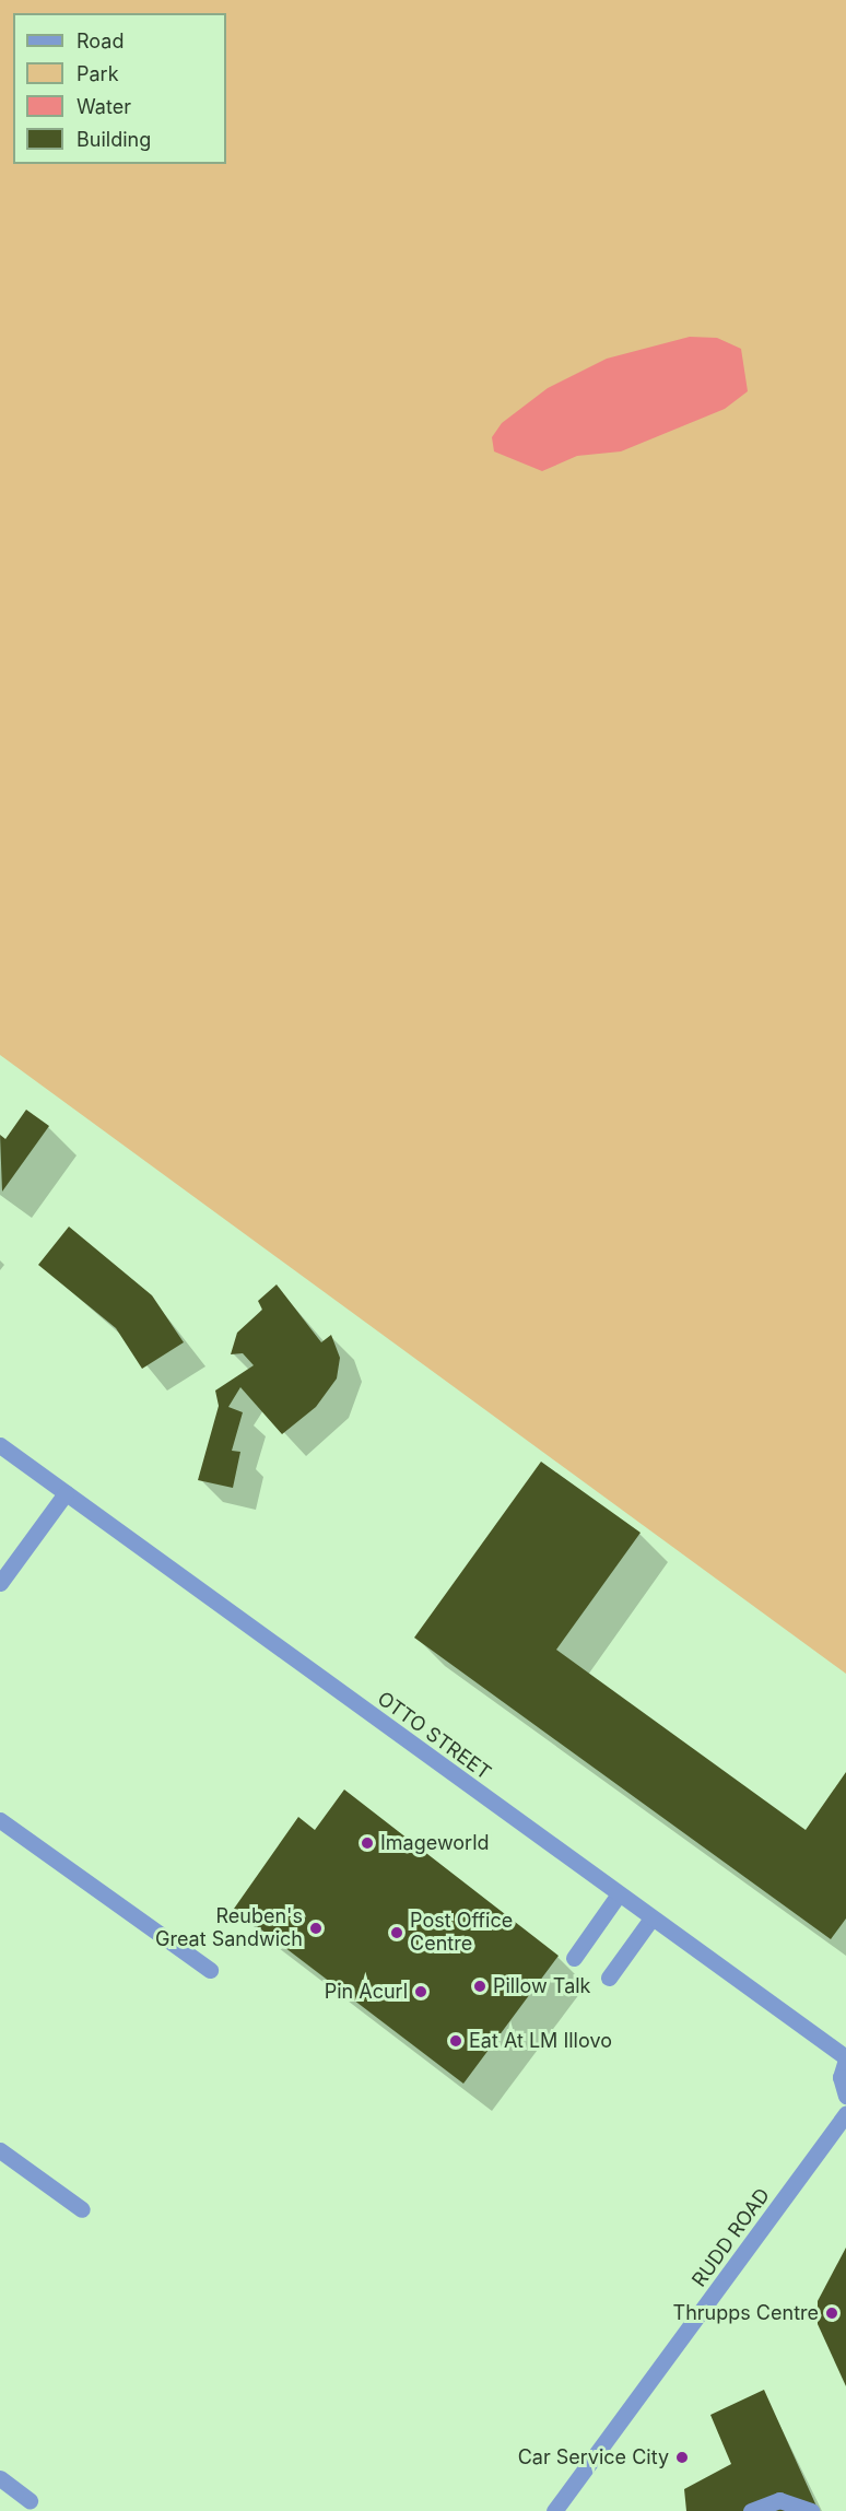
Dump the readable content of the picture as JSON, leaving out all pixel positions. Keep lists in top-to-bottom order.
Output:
{
  "streets": {
    "street": ["OTTO STREET", "RUDD ROAD"]
  },
  "places": [
    "Imageworld",
    "Reuben's Great Sandwich",
    "Post Office Centre",
    "Pillow Talk",
    "Pin Acurl",
    "Eat At LM Illovo",
    "Thrupps Centre",
    "Car Service City"
  ],
  "legend": [
    "Road",
    "Park",
    "Water",
    "Building"
  ]
}
